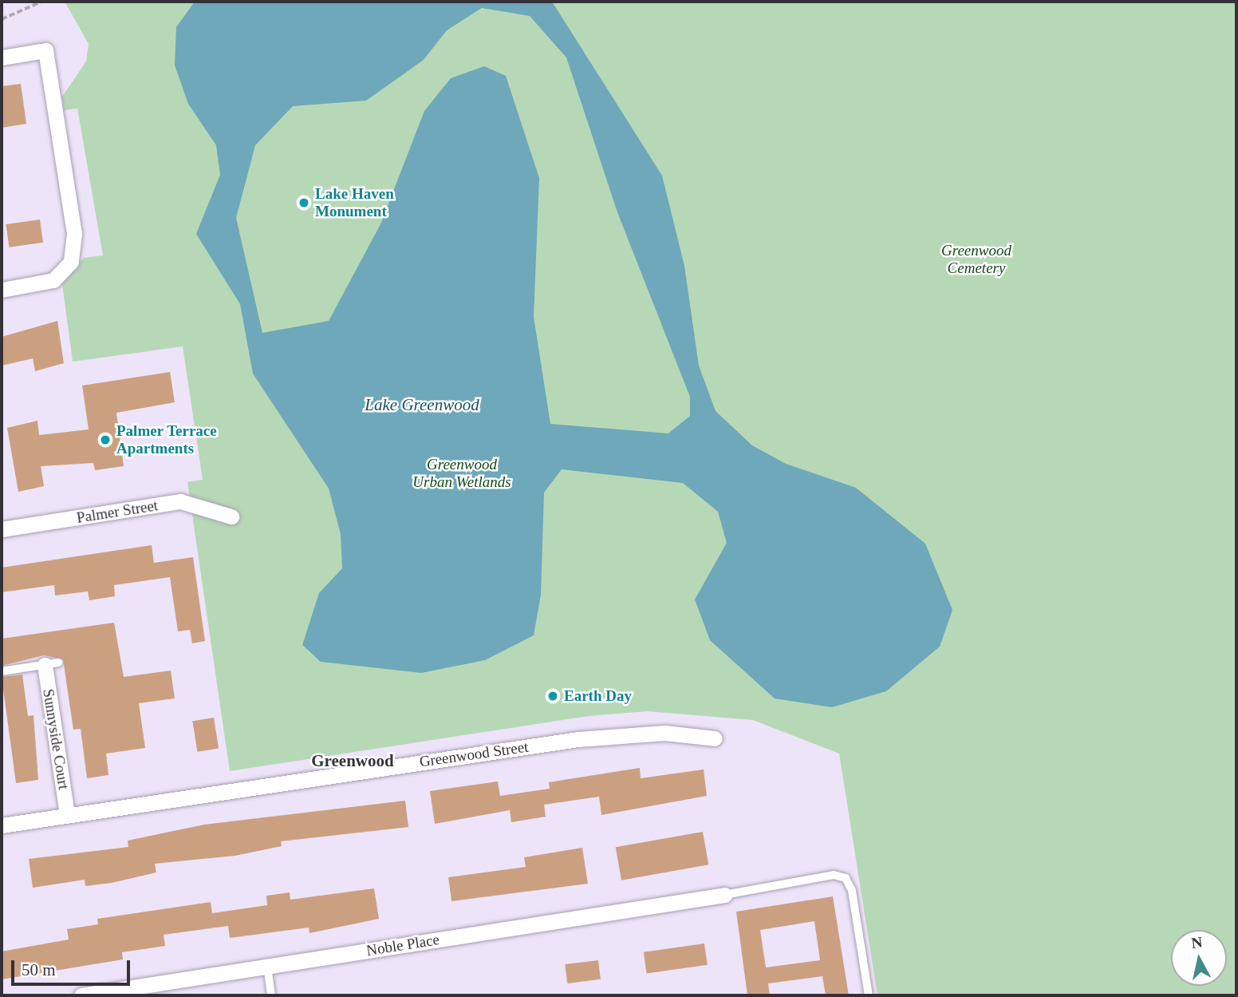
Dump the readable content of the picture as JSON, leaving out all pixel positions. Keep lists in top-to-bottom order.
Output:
{
  "streets": {
    "street": [
      "Palmer Street",
      "Sunnyside Court",
      "Greenwood Street",
      "Noble Place"
    ]
  },
  "crossings": [
    ["Sunnyside Court", "Greenwood Street"]
  ],
  "districts": ["Greenwood"],
  "water": ["Lake Greenwood"],
  "parks": ["Greenwood Cemetery", "Greenwood Urban Wetlands"],
  "places": ["Lake Haven Monument", "Palmer Terrace Apartments", "Earth Day"],
  "scale_bar": "50 m",
  "north": "top"
}
